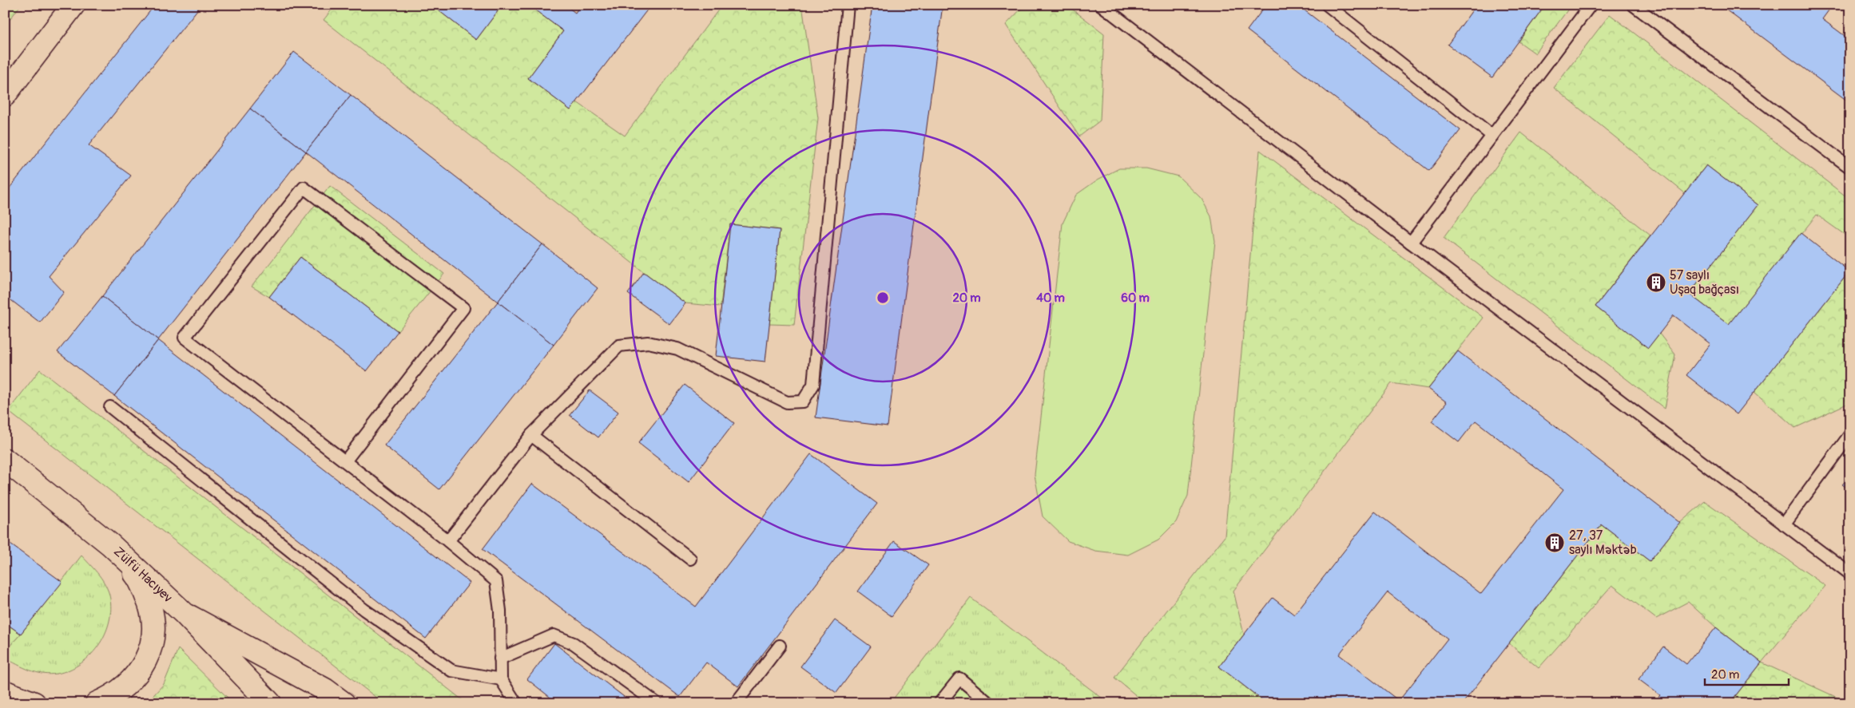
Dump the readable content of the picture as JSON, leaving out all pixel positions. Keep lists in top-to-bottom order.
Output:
{
  "streets": {
    "main road": ["Zülfü Hacıyev"]
  },
  "places": {
    "building": ["57 saylı Uşaq bağçası", "27, 37 saylı Məktəb"]
  },
  "scale_bar": "20 m",
  "rings": ["20 m", "40 m", "60 m"]
}
